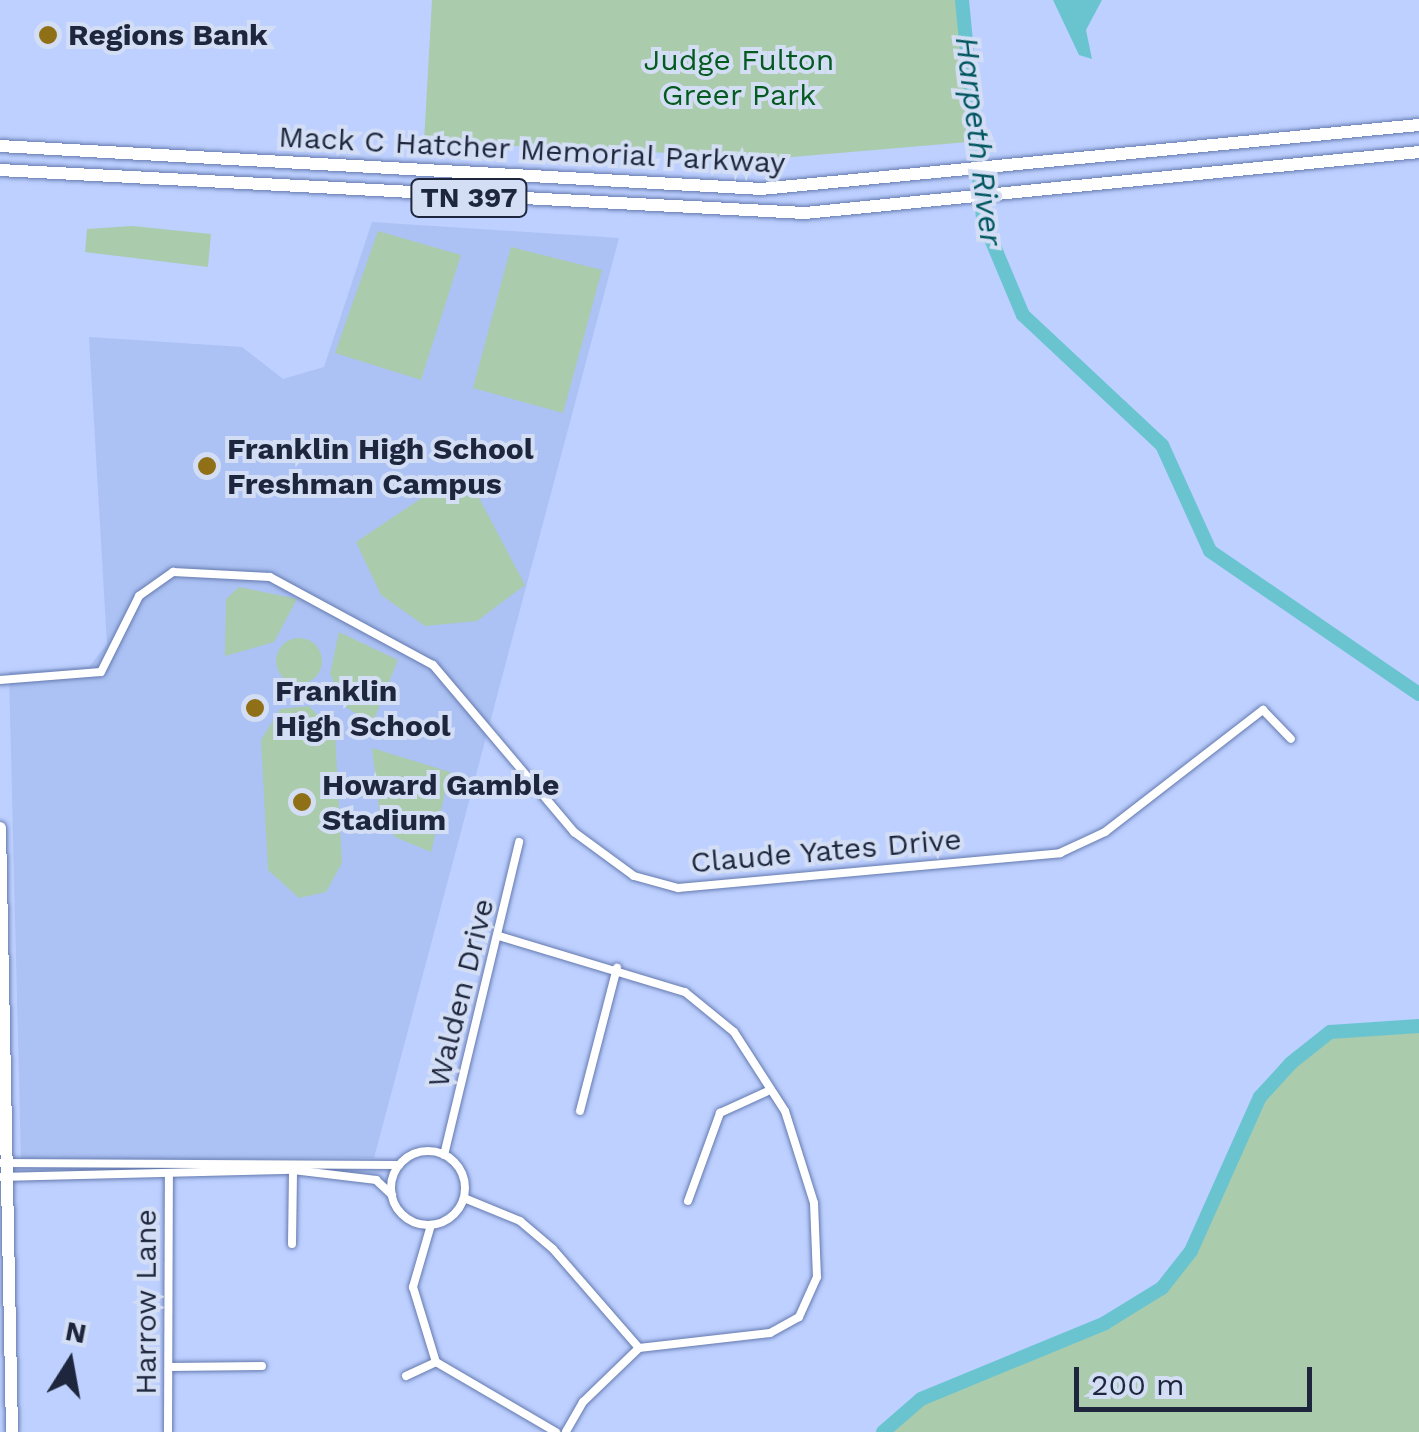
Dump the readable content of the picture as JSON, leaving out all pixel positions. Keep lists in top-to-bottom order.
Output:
{
  "streets": {
    "main road": ["Mack C Hatcher Memorial Parkway", "TN 397"],
    "street": ["Claude Yates Drive", "Walden Drive", "Harrow Lane"]
  },
  "water": ["Harpeth River"],
  "parks": ["Judge Fulton Greer Park"],
  "places": [
    "Regions Bank",
    "Franklin High School Freshman Campus",
    "Franklin High School",
    "Howard Gamble Stadium"
  ],
  "scale_bar": "200 m",
  "north": "top"
}
